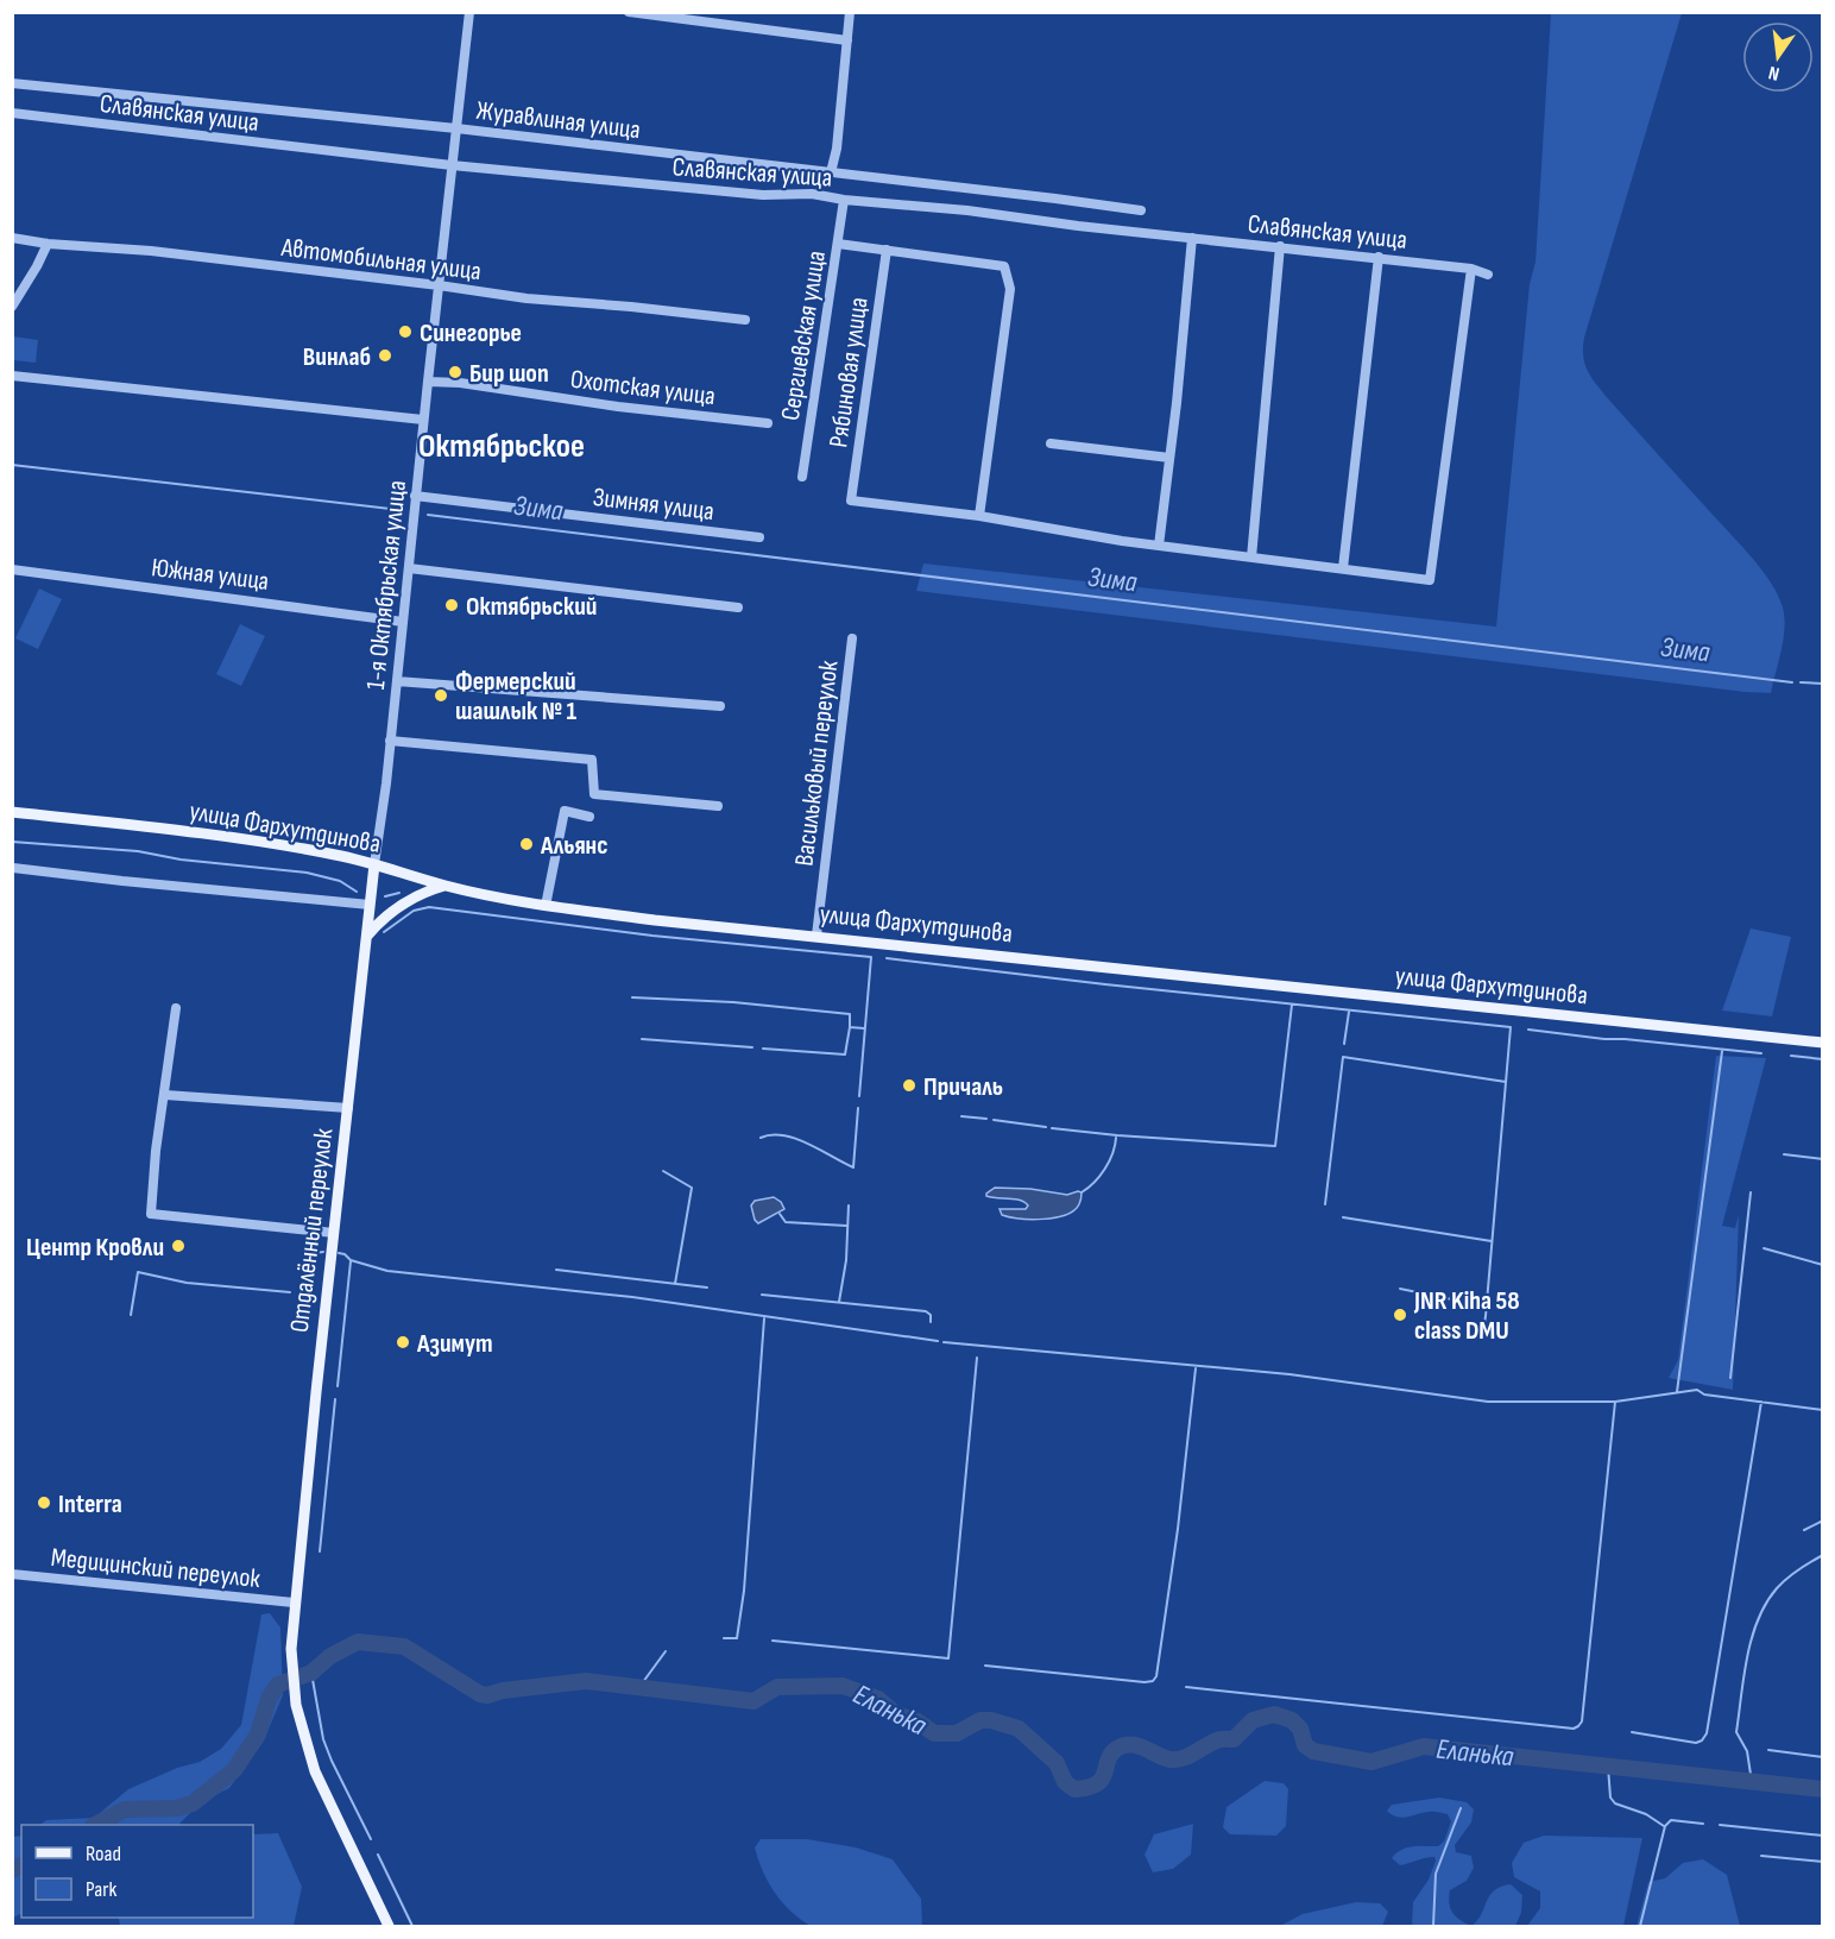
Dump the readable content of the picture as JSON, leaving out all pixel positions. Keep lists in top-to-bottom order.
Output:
{
  "streets": {
    "main road": ["улица Фархутдинова", "Отдалённый переулок"],
    "street": [
      "Славянская улица",
      "Журавлиная улица",
      "Автомобильная улица",
      "Сергиевская улица",
      "Рябиновая улица",
      "Охотская улица",
      "Зимняя улица",
      "Южная улица",
      "1-я Октябрьская улица",
      "Васильковый переулок",
      "Медицинский переулок"
    ]
  },
  "crossings": [
    ["Славянская улица", "Сергиевская улица"],
    ["Славянская улица", "1-я Октябрьская улица"],
    ["Журавлиная улица", "1-я Октябрьская улица"],
    ["Автомобильная улица", "1-я Октябрьская улица"],
    ["Охотская улица", "1-я Октябрьская улица"],
    ["Зимняя улица", "1-я Октябрьская улица"],
    ["Южная улица", "1-я Октябрьская улица"],
    ["1-я Октябрьская улица", "улица Фархутдинова"],
    ["1-я Октябрьская улица", "Отдалённый переулок"],
    ["Васильковый переулок", "улица Фархутдинова"],
    ["улица Фархутдинова", "Отдалённый переулок"],
    ["Отдалённый переулок", "Медицинский переулок"]
  ],
  "districts": ["Октябрьское"],
  "water": ["Зима", "Еланька"],
  "places": [
    "Синегорье",
    "Винлаб",
    "Бир шоп",
    "Октябрьский",
    "Фермерский шашлык № 1",
    "Альянс",
    "Причаль",
    "Центр Кровли",
    "JNR Kiha 58 class DMU",
    "Азимут",
    "Interra"
  ],
  "legend": ["Road", "Park"],
  "north": "bottom"
}
